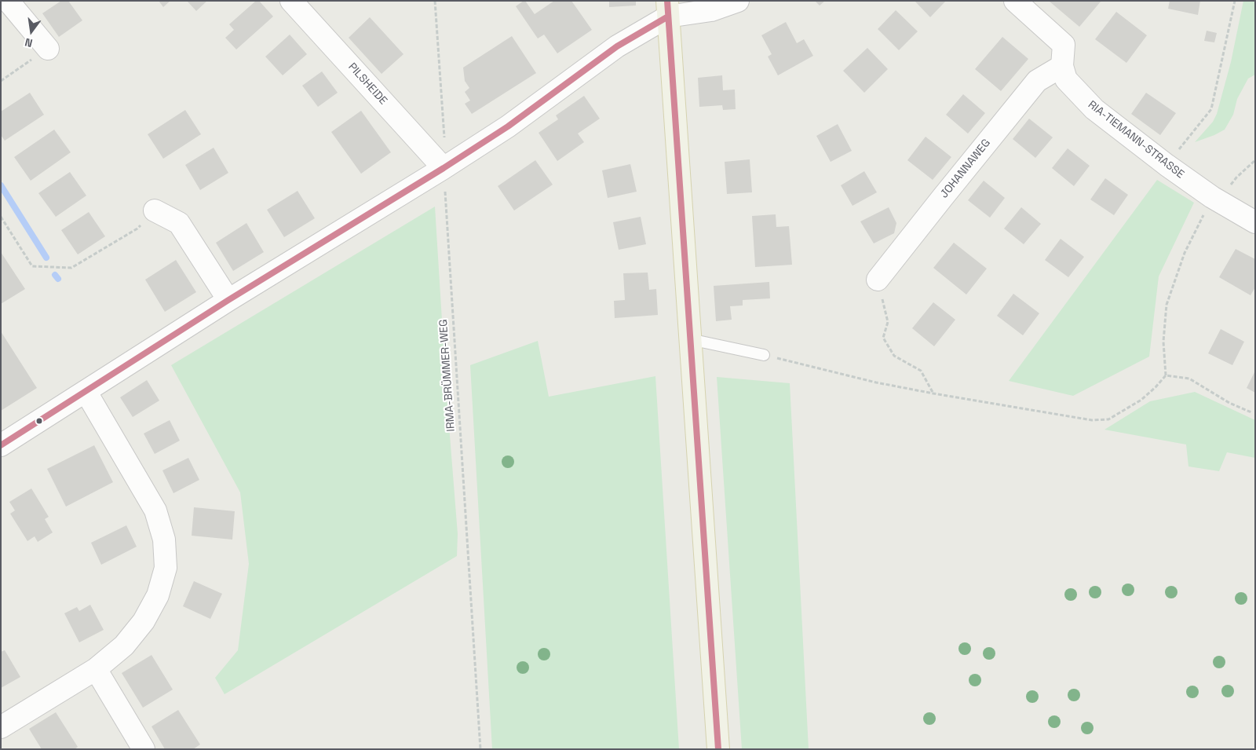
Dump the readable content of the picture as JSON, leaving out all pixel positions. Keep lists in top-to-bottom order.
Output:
{
  "streets": {
    "street": ["PILSHEIDE", "RIA-TIEMANN-STRASSE", "JOHANNAWEG"],
    "path": ["IRMA-BRÜMMER-WEG"]
  },
  "crossings": [
    ["PILSHEIDE", "IRMA-BRÜMMER-WEG"],
    ["RIA-TIEMANN-STRASSE", "JOHANNAWEG"]
  ],
  "north": "bottom"
}
